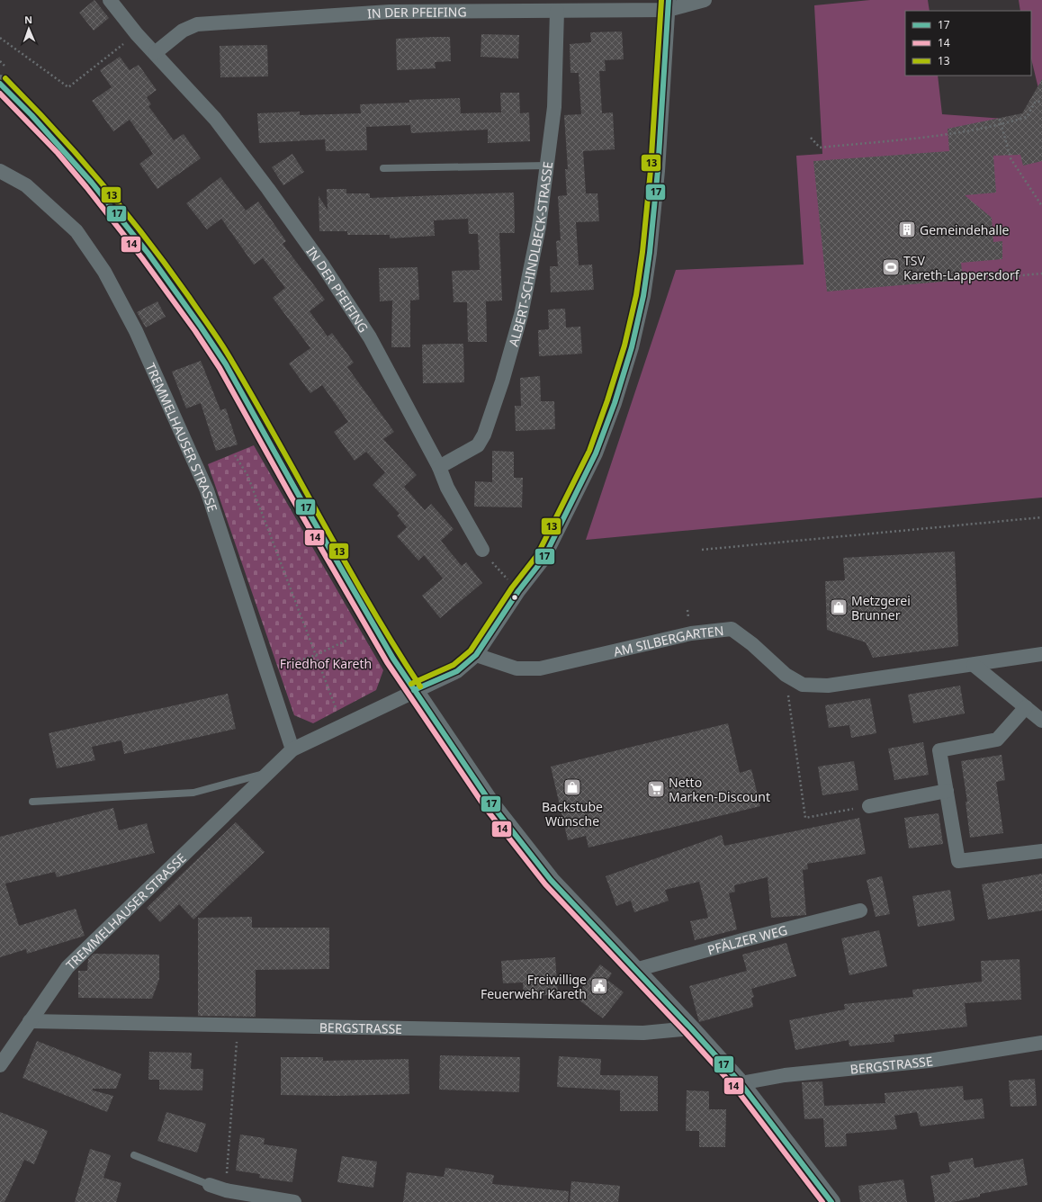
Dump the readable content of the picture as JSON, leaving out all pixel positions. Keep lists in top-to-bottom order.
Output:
{
  "streets": {
    "street": [
      "IN DER PFEIFING",
      "ALBERT-SCHINDLBECK-STRASSE",
      "TREMMELHAUSER STRASSE",
      "AM SILBERGARTEN",
      "PFÄLZER WEG",
      "BERGSTRASSE"
    ]
  },
  "crossings": [
    ["IN DER PFEIFING", "ALBERT-SCHINDLBECK-STRASSE"],
    ["IN DER PFEIFING", "TREMMELHAUSER STRASSE"],
    ["TREMMELHAUSER STRASSE", "AM SILBERGARTEN"],
    ["TREMMELHAUSER STRASSE", "BERGSTRASSE"]
  ],
  "parks": ["Friedhof Kareth"],
  "places": {
    "building": ["Gemeindehalle"],
    "sports": ["TSV Kareth-Lappersdorf"],
    "shop": ["Metzgerei Brunner", "Backstube Wünsche"],
    "supermarket": ["Netto Marken-Discount"],
    "public building": ["Freiwillige Feuerwehr Kareth"]
  },
  "lines": ["transit line 17", "transit line 13", "transit line 14"],
  "legend": ["17", "14", "13"],
  "north": "top"
}
